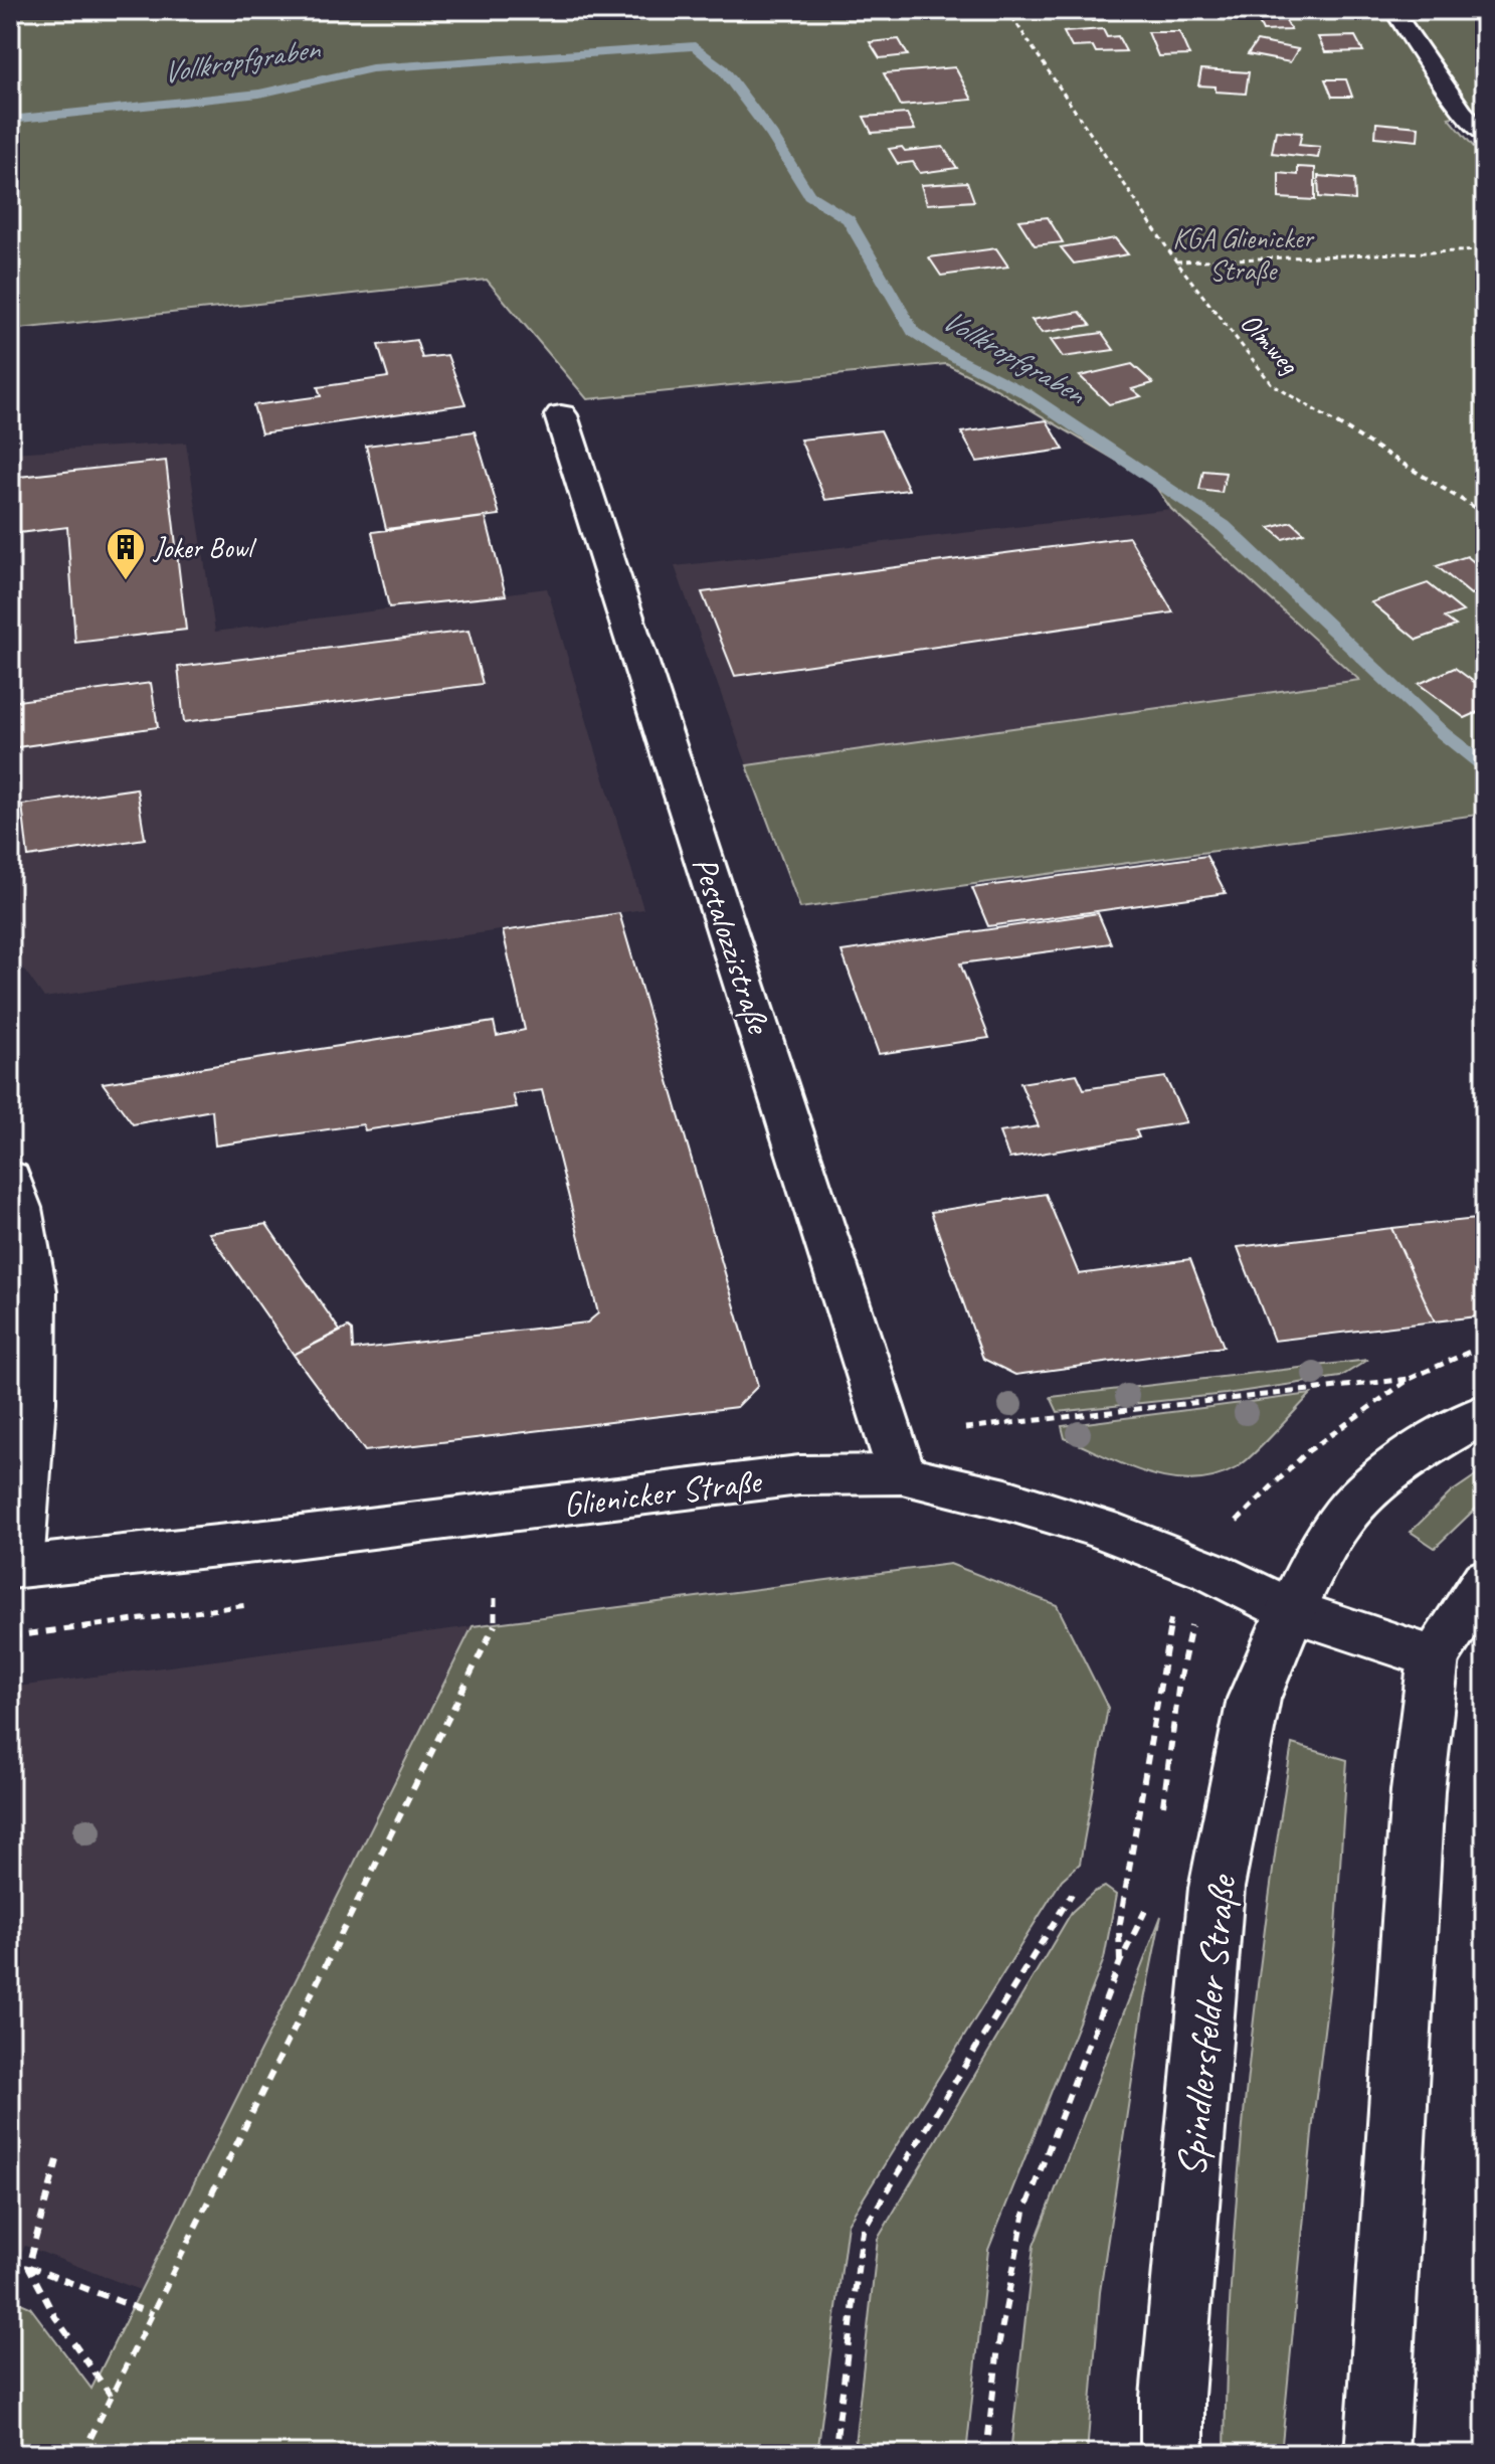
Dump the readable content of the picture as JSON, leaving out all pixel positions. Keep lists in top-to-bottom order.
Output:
{
  "streets": {
    "main road": ["Pestalozzistraße", "Glienicker Straße", "Spindlersfelder Straße"],
    "path": ["Olmweg"]
  },
  "crossings": [
    ["Pestalozzistraße", "Glienicker Straße"],
    ["Glienicker Straße", "Spindlersfelder Straße"]
  ],
  "water": ["Vollkropfgraben"],
  "parks": ["KGA Glienicker Straße"],
  "places": {
    "building": ["Joker Bowl"]
  }
}
